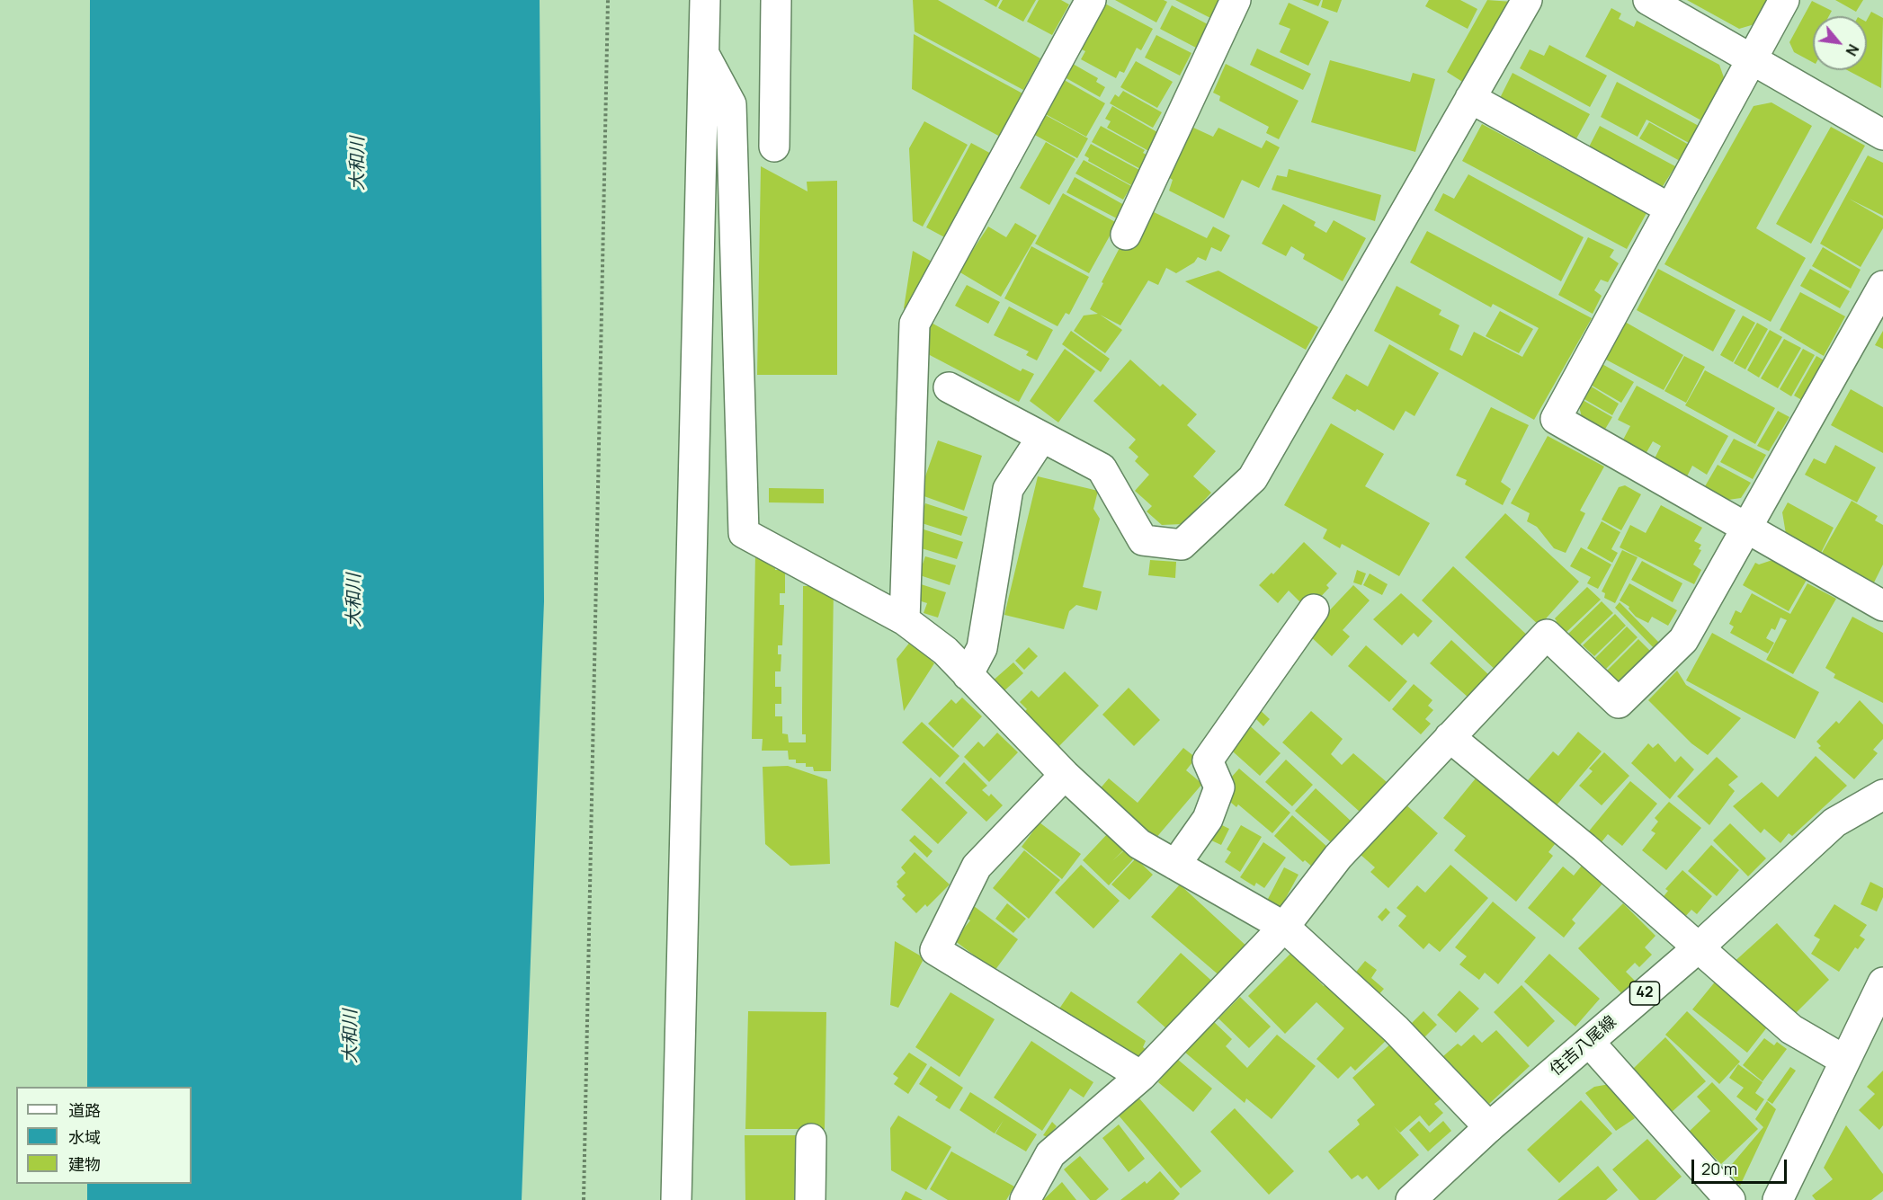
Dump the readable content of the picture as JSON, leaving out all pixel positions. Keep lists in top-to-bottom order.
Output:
{
  "streets": {
    "street": ["42", "住吉八尾線"]
  },
  "water": ["大和川"],
  "legend": ["道路", "水域", "建物"],
  "scale_bar": "20 m",
  "north": "bottom right"
}
